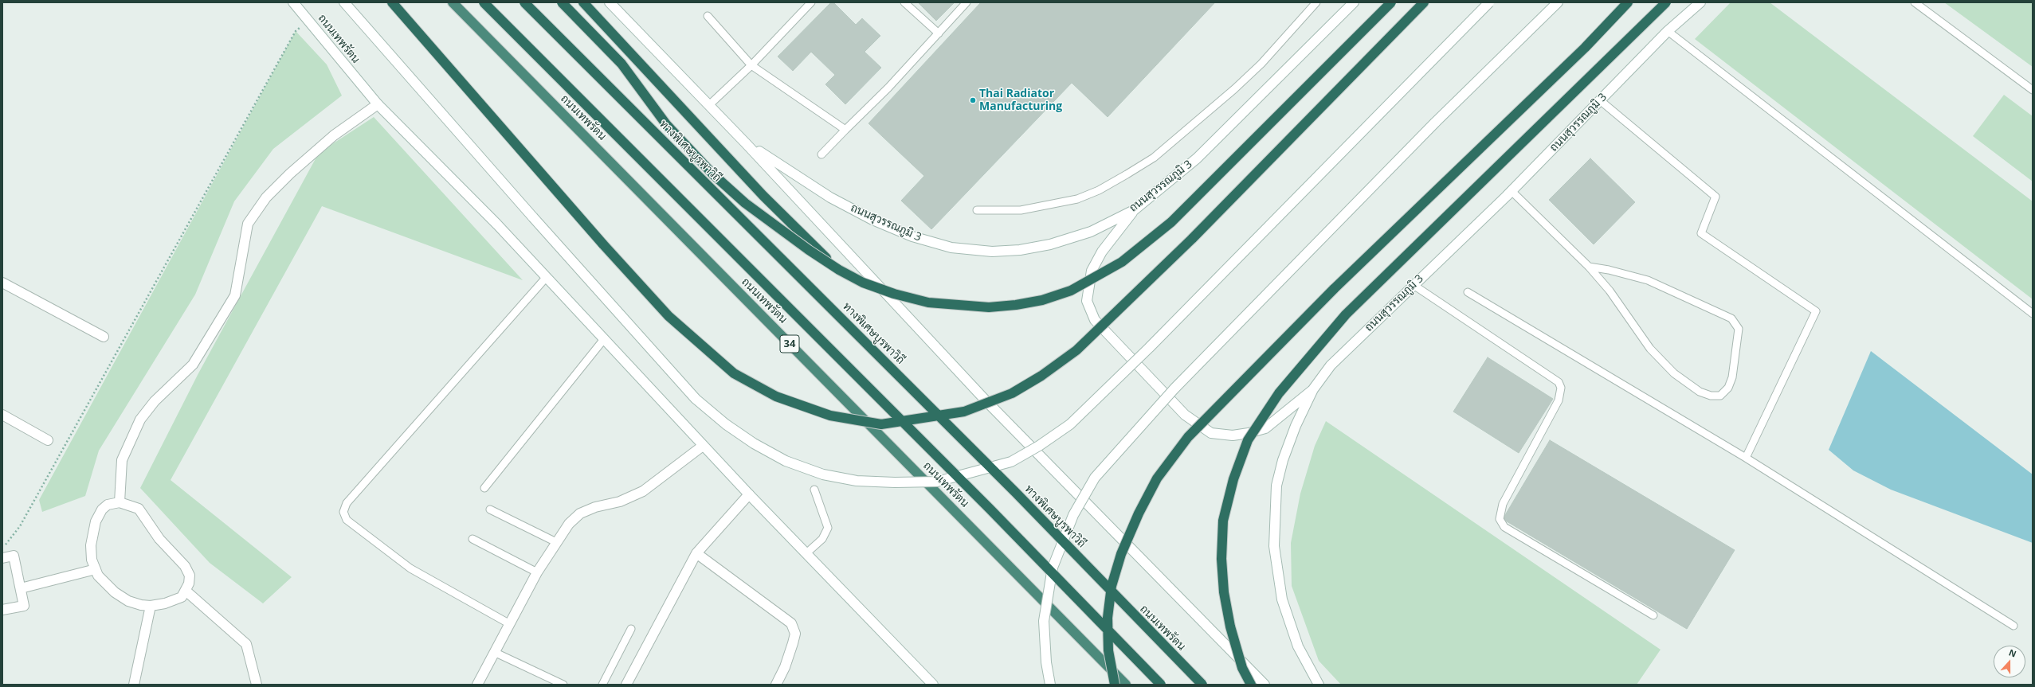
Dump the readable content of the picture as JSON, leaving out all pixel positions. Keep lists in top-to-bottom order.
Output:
{
  "streets": {
    "highway": ["ถนนเทพรัตน", "ทางพิเศษบูรพาวิถี", "34"],
    "main road": ["ถนนสุวรรณภูมิ 3"]
  },
  "crossings": [
    ["ถนนเทพรัตน", "ทางพิเศษบูรพาวิถี"]
  ],
  "places": ["Thai Radiator Manufacturing"],
  "north": "top"
}
